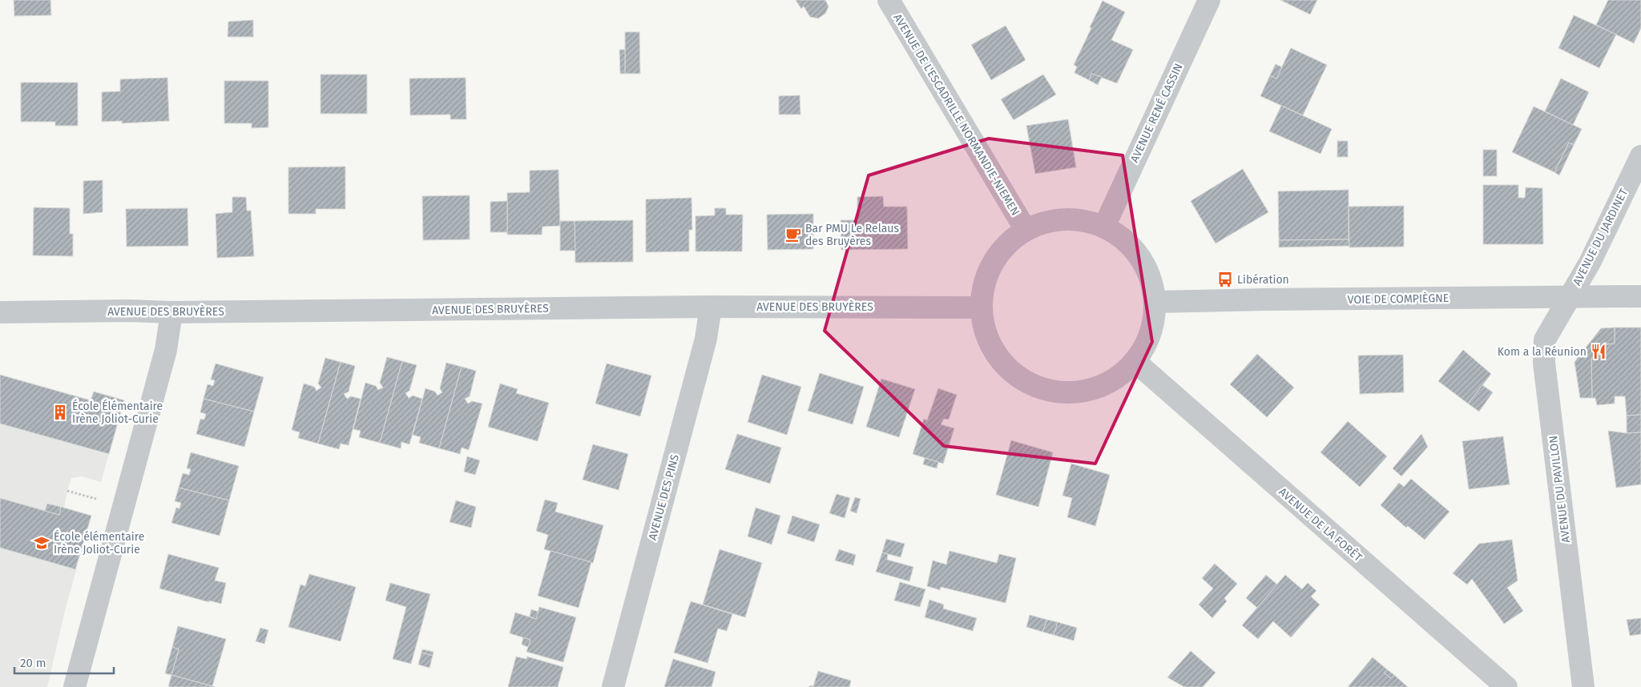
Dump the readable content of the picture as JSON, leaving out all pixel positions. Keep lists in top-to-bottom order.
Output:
{
  "streets": {
    "street": [
      "AVENUE RENÉ CASSIN",
      "AVENUE DE L'ESCADRILLE NORMANDIE-NIEMEN",
      "AVENUE DU JARDINET",
      "VOIE DE COMPIÈGNE",
      "AVENUE DES BRUYÈRES",
      "AVENUE DU PAVILLON",
      "AVENUE DES PINS",
      "AVENUE DE LA FORÊT"
    ]
  },
  "crossings": [
    ["AVENUE DU JARDINET", "VOIE DE COMPIÈGNE"],
    ["AVENUE DU JARDINET", "AVENUE DU PAVILLON"],
    ["VOIE DE COMPIÈGNE", "AVENUE DU PAVILLON"],
    ["AVENUE DES BRUYÈRES", "AVENUE DES PINS"]
  ],
  "places": {
    "cafe": ["Bar PMU Le Relaus des Bruyères"],
    "bus stop": ["Libération"],
    "restaurant": ["Kom a la Réunion"],
    "building": ["École Élémentaire Irène Joliot-Curie"],
    "school or university": ["École élémentaire Irène Joliot-Curie"]
  },
  "scale_bar": "20 m"
}
